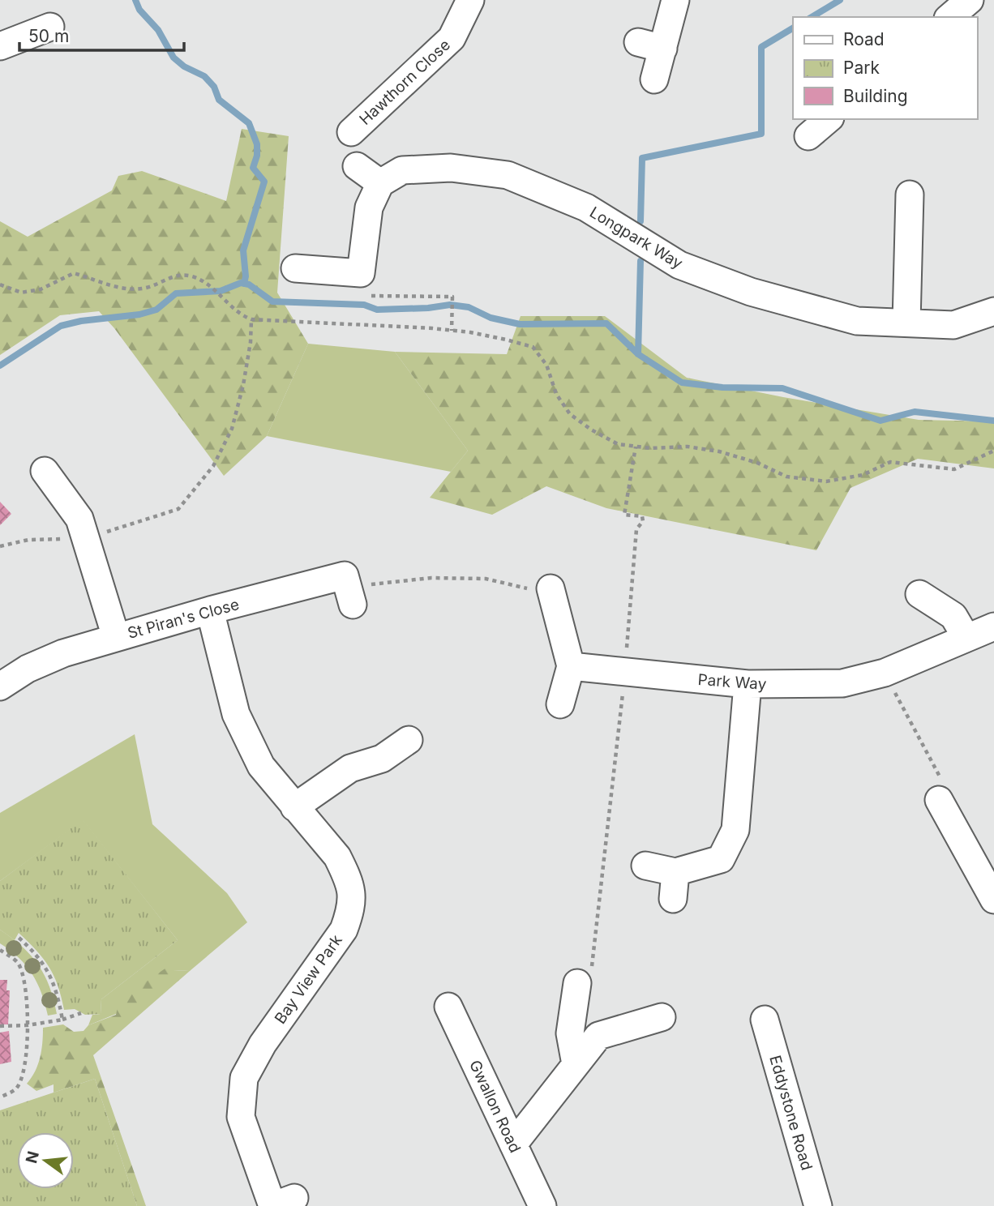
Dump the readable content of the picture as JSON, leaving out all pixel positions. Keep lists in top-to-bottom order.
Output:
{
  "streets": {
    "street": [
      "Hawthorn Close",
      "Longpark Way",
      "St Piran's Close",
      "Park Way",
      "Bay View Park",
      "Gwallon Road",
      "Eddystone Road"
    ]
  },
  "crossings": [
    ["St Piran's Close", "Bay View Park"]
  ],
  "legend": ["Road", "Park", "Building"],
  "scale_bar": "50 m",
  "north": "left"
}
